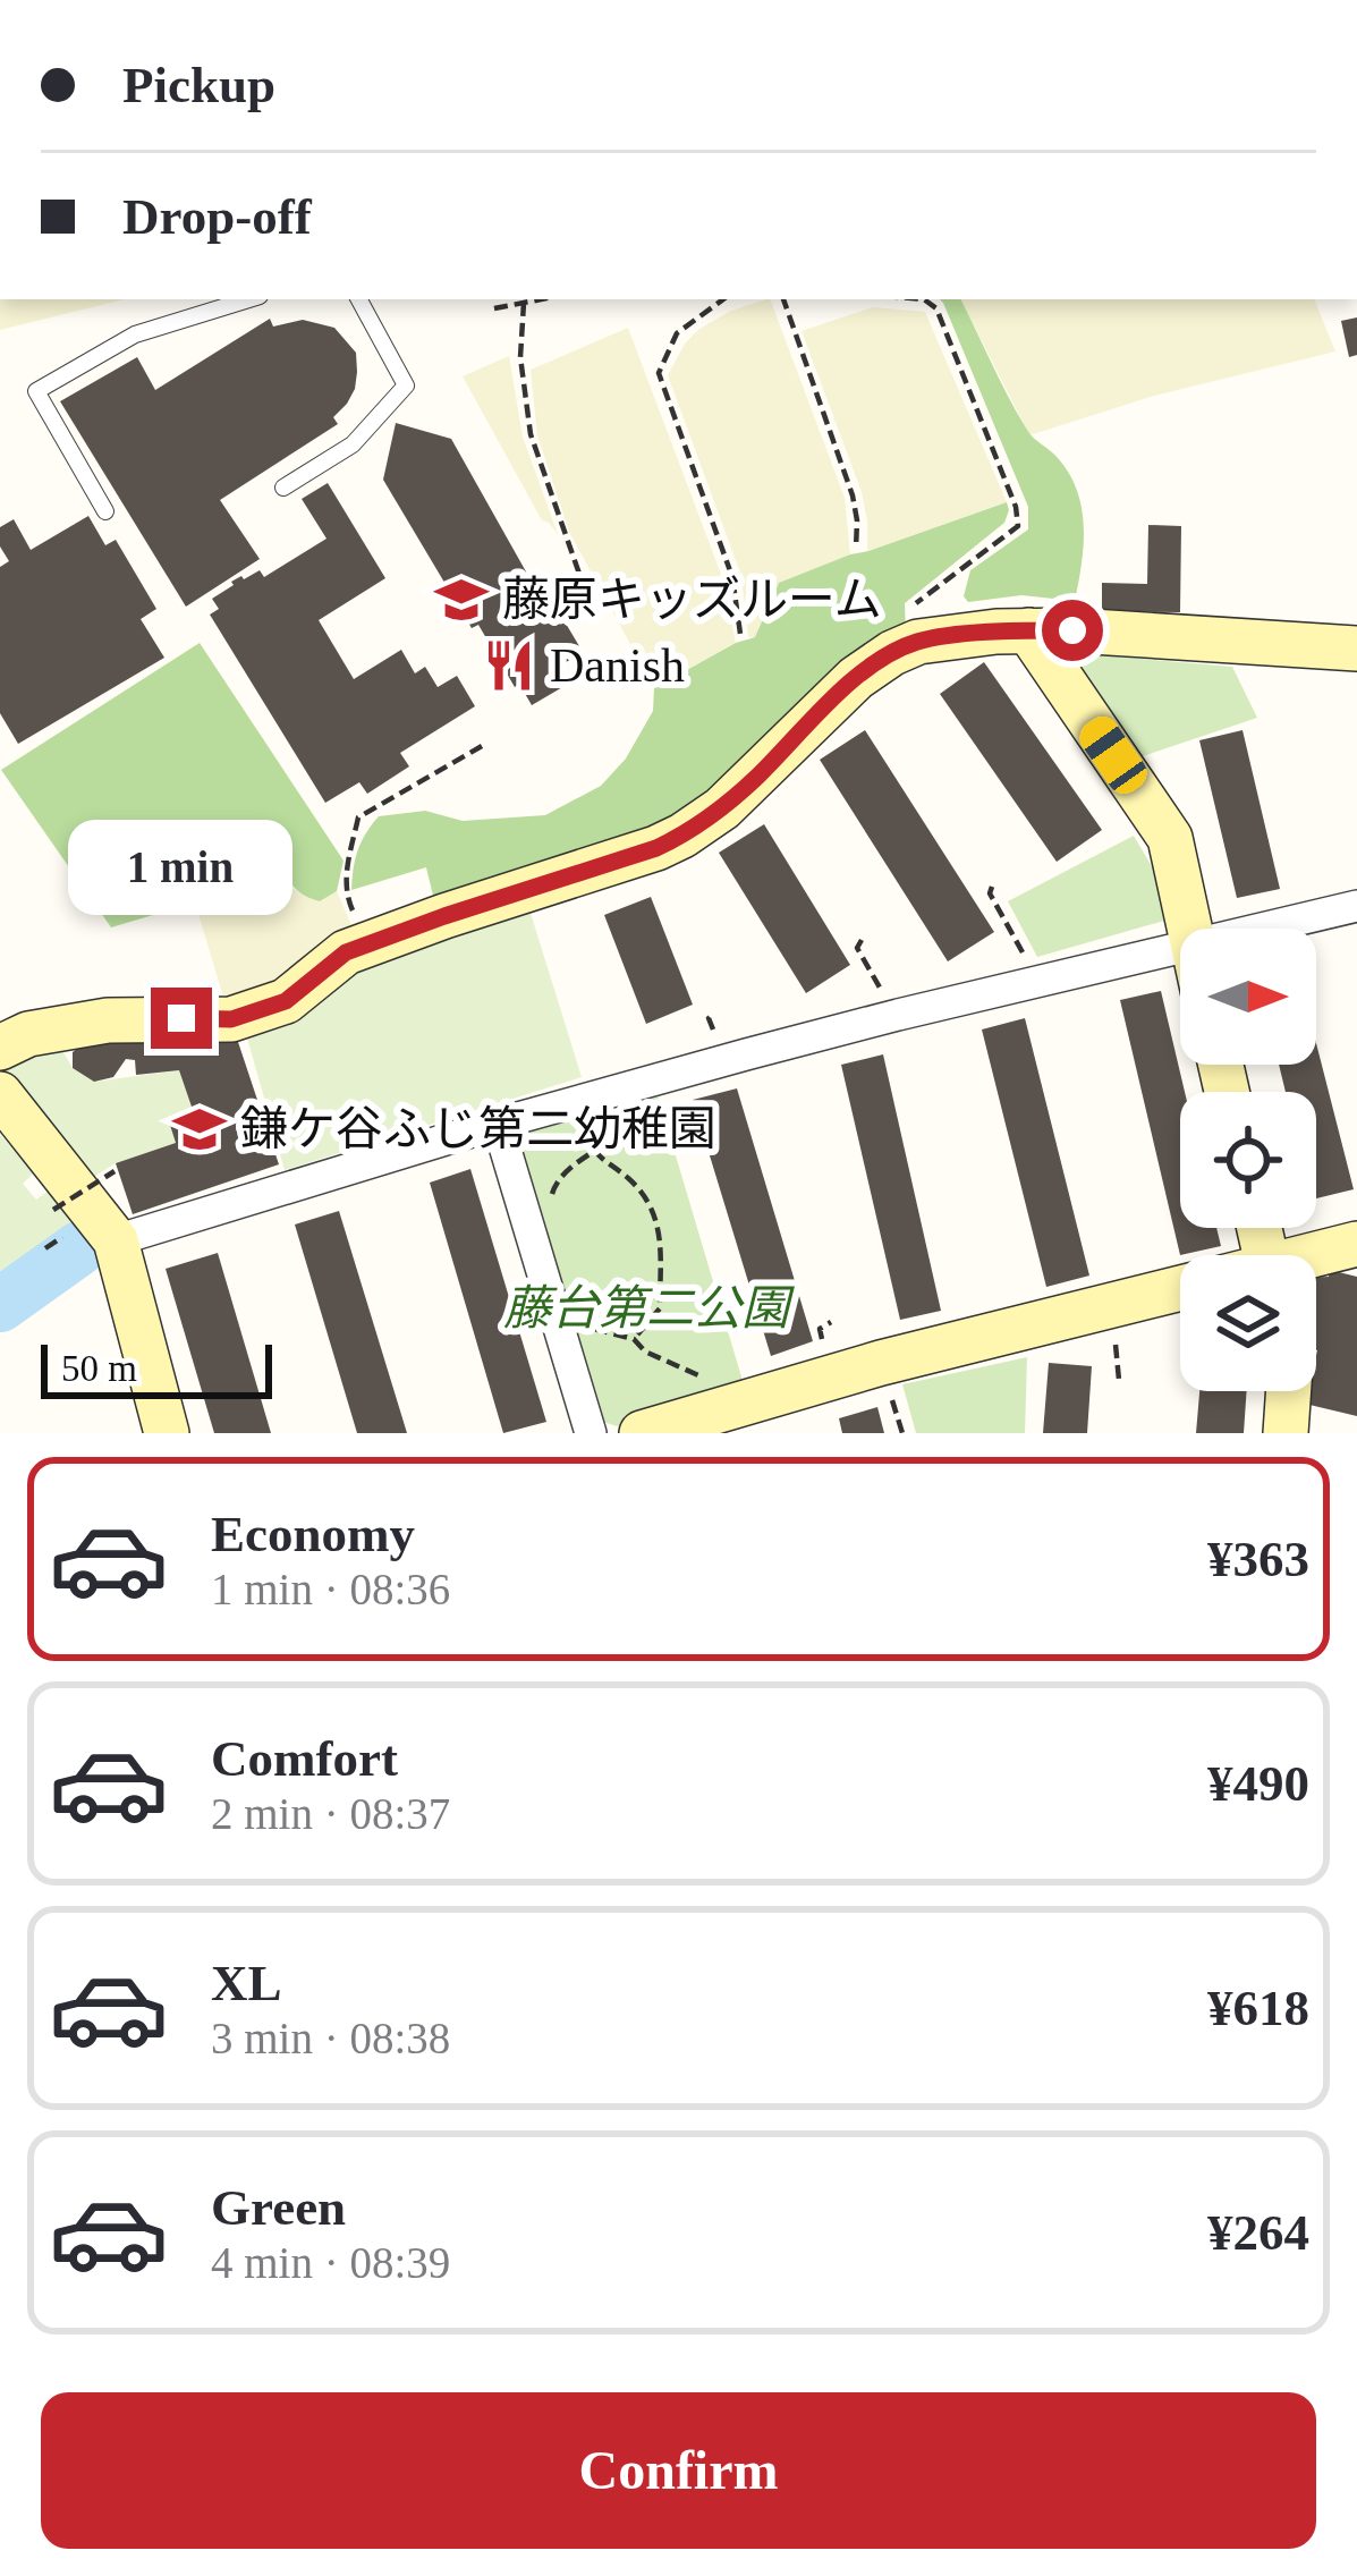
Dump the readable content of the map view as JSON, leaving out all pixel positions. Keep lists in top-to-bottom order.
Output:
{
  "parks": ["藤台第二公園"],
  "places": {
    "school or university": ["藤原キッズルーム", "鎌ケ谷ふじ第二幼稚園"],
    "restaurant": ["Danish"]
  },
  "scale_bar": "50 m",
  "north": "right",
  "page": {
    "banner": ["Pickup", "Drop-off"],
    "bubble": "1 min",
    "scale": "50 m",
    "list": [
      {
        "name": "Economy",
        "note": "1 min · 08:36",
        "value": "¥363"
      },
      {
        "name": "Comfort",
        "note": "2 min · 08:37",
        "value": "¥490"
      },
      {
        "name": "XL",
        "note": "3 min · 08:38",
        "value": "¥618"
      },
      {
        "name": "Green",
        "note": "4 min · 08:39",
        "value": "¥264"
      }
    ],
    "buttons": "Confirm"
  }
}
